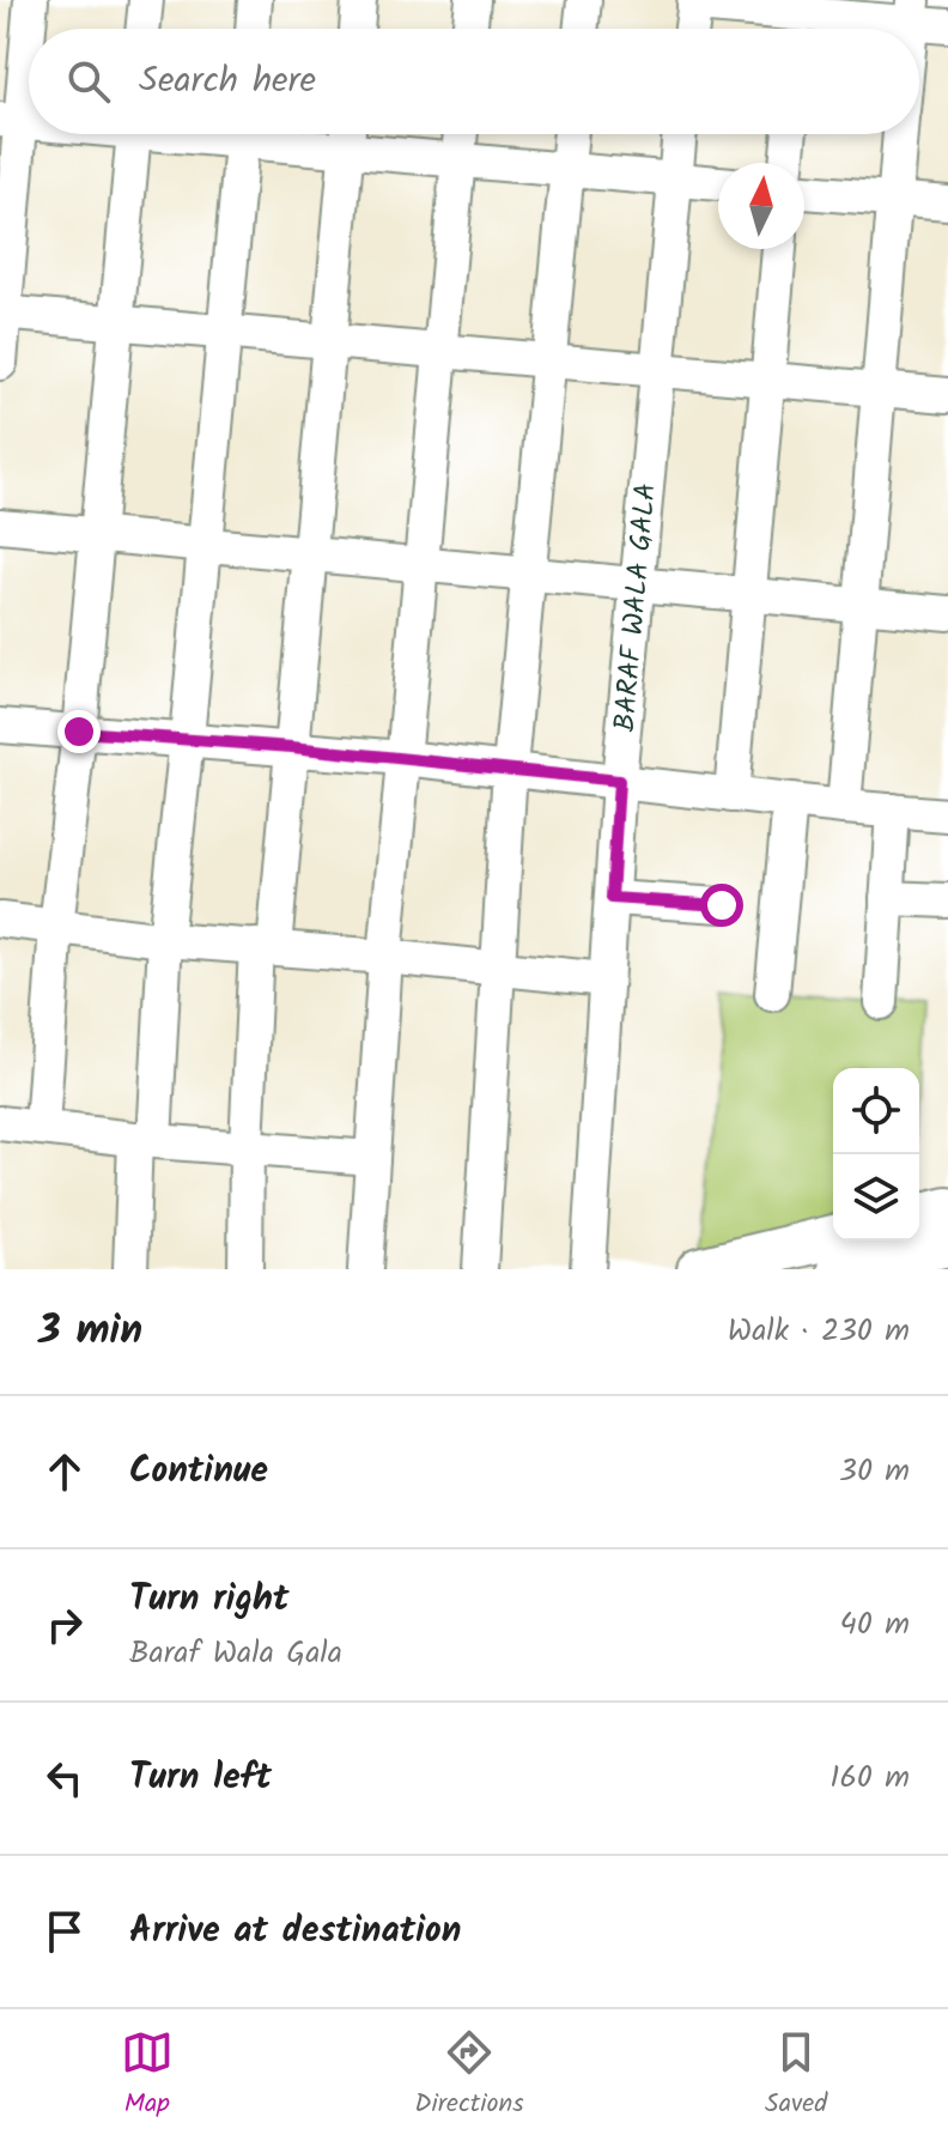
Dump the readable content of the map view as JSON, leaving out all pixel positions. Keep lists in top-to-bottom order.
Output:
{
  "streets": {
    "street": ["BARAF WALA GALA"]
  },
  "north": "top",
  "page": {
    "search": "Search here",
    "heading": ["3 min", "Walk · 230 m"],
    "list": [
      ["Continue", "30 m"],
      ["Turn right", "Baraf Wala Gala", "40 m"],
      ["Turn left", "160 m"],
      "Arrive at destination"
    ],
    "nav": ["Map", "Directions", "Saved"]
  }
}
